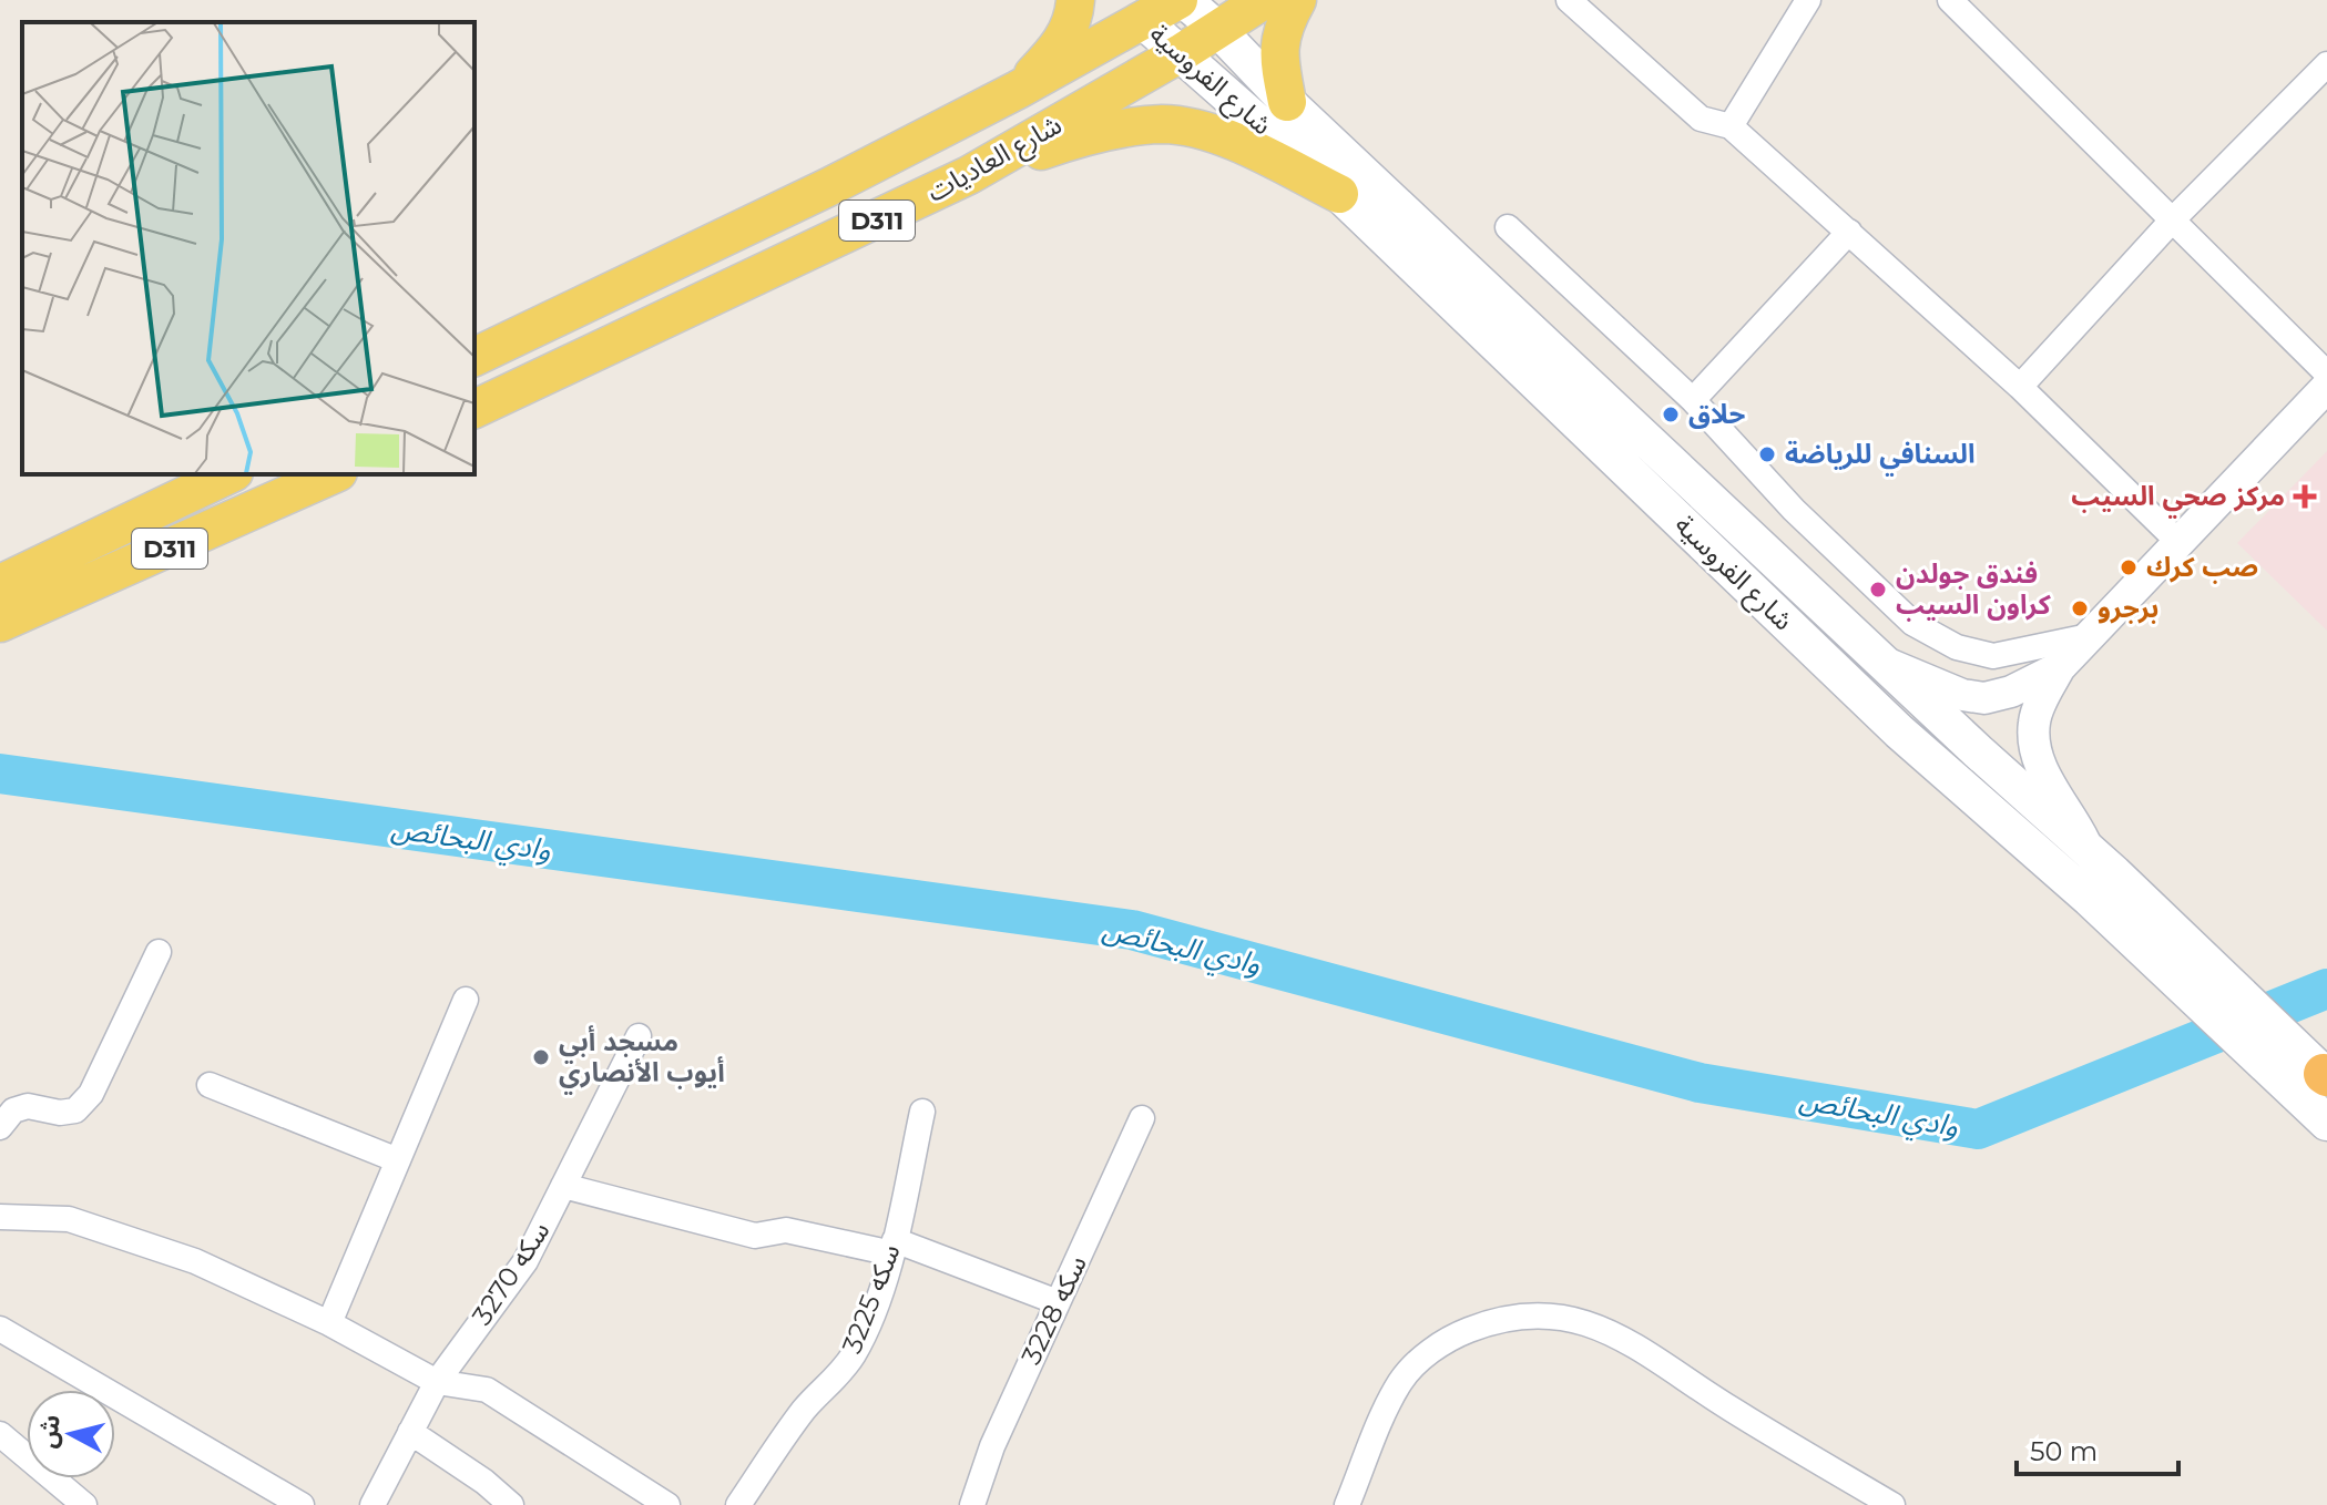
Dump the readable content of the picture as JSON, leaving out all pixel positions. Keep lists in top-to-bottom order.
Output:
{
  "streets": {
    "main road": ["شارع الفروسية", "شارع العاديات", "D311"],
    "street": ["سكه 3270", "سكه 3225", "سكه 3228"]
  },
  "crossings": [
    ["شارع الفروسية", "شارع العاديات"]
  ],
  "water": ["وادي البحائص"],
  "places": {
    "other": [
      "حلاق",
      "السنافي للرياضة",
      "صب كرك",
      "فندق جولدن كراون السيب",
      "برجرو",
      "مسجد أبي أيوب الأنصاري"
    ],
    "health": ["مركز صحي السيب"]
  },
  "scale_bar": "50 m",
  "north": "left"
}
